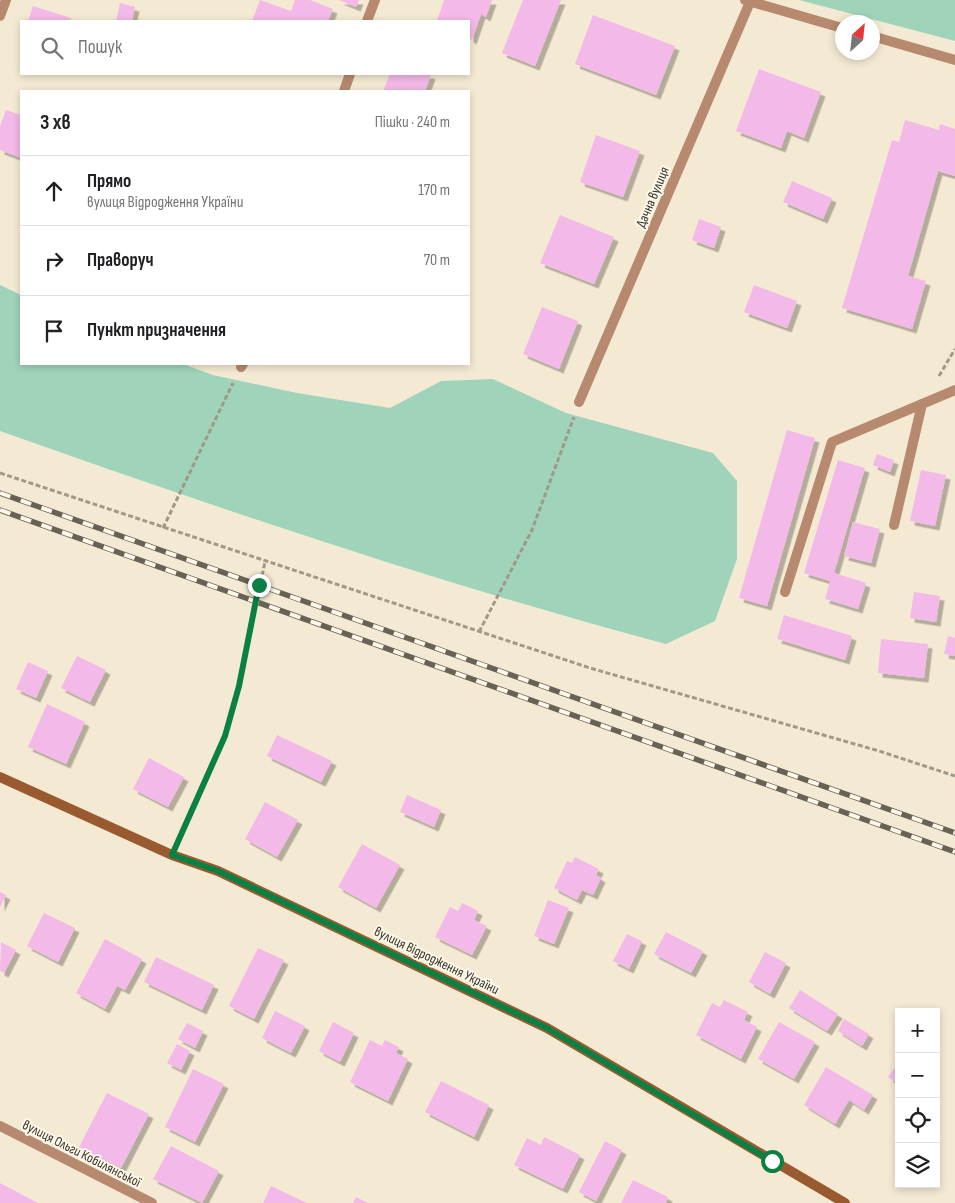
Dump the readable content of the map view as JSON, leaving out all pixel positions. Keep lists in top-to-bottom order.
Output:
{
  "streets": {
    "street": ["Дачна вулиця", "вулиця Відродження України", "вулиця Ольги Кобилянської"]
  },
  "north": "top right",
  "page": {
    "search": "Пошук",
    "heading": ["3 хв", "Пішки · 240 m"],
    "list": [
      ["Прямо", "вулиця Відродження України", "170 m"],
      ["Праворуч", "70 m"],
      "Пункт призначення"
    ],
    "map_buttons": ["+", "−"]
  }
}
